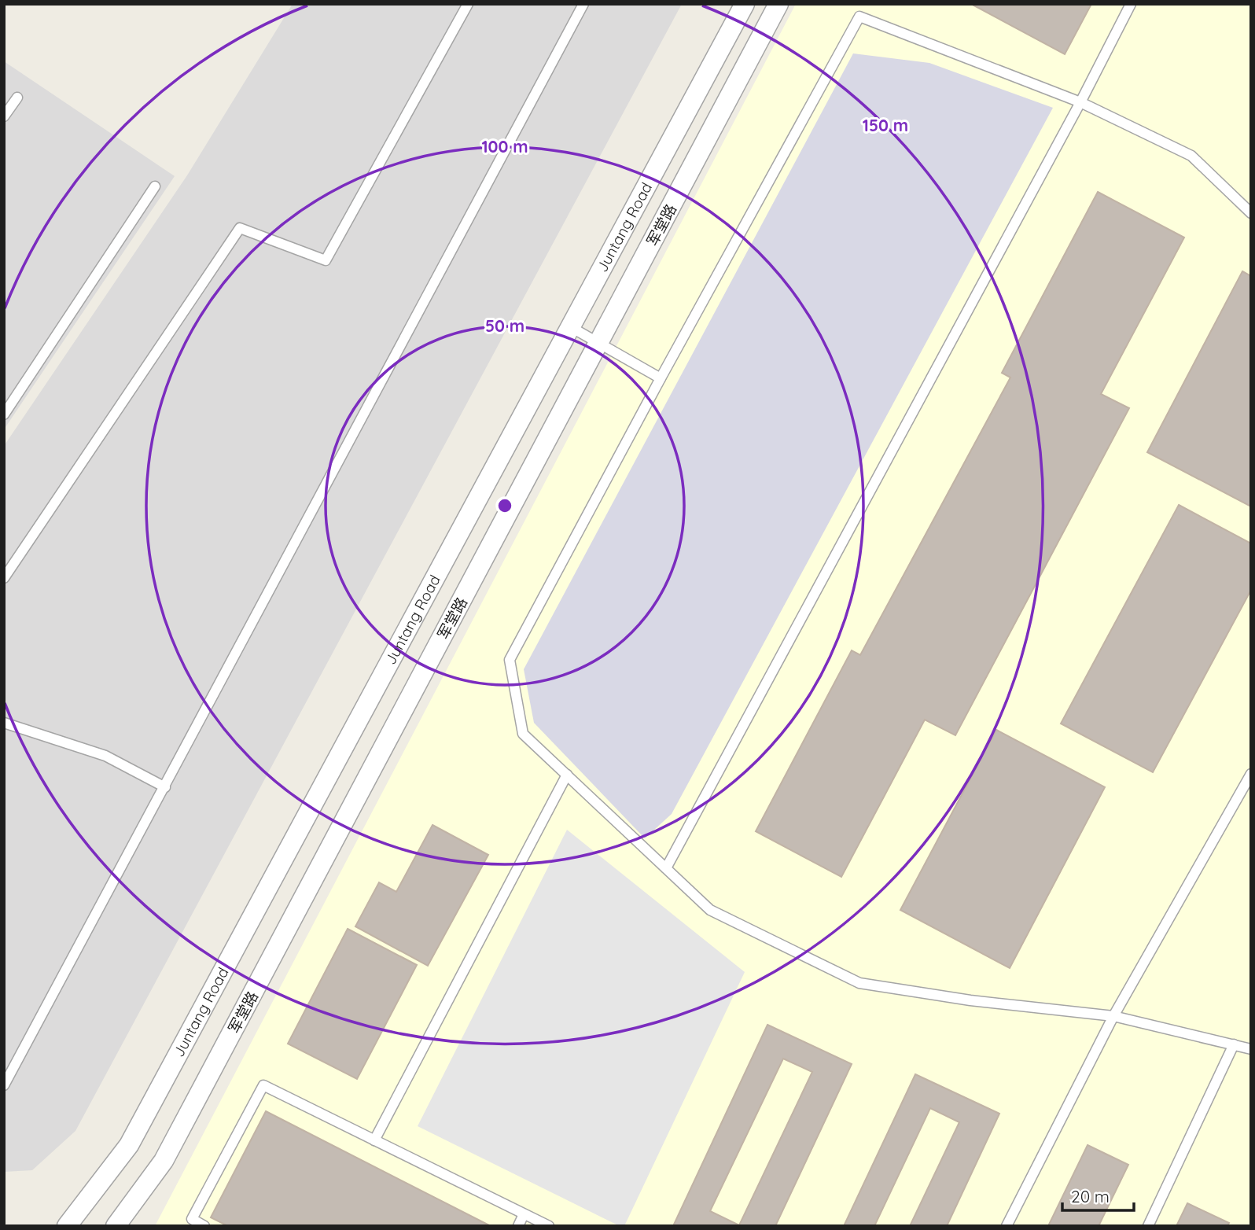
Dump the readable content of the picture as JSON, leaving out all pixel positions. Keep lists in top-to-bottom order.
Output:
{
  "streets": {
    "street": ["军堂路", "Juntang Road"]
  },
  "scale_bar": "20 m",
  "rings": ["150 m", "100 m", "50 m"]
}
